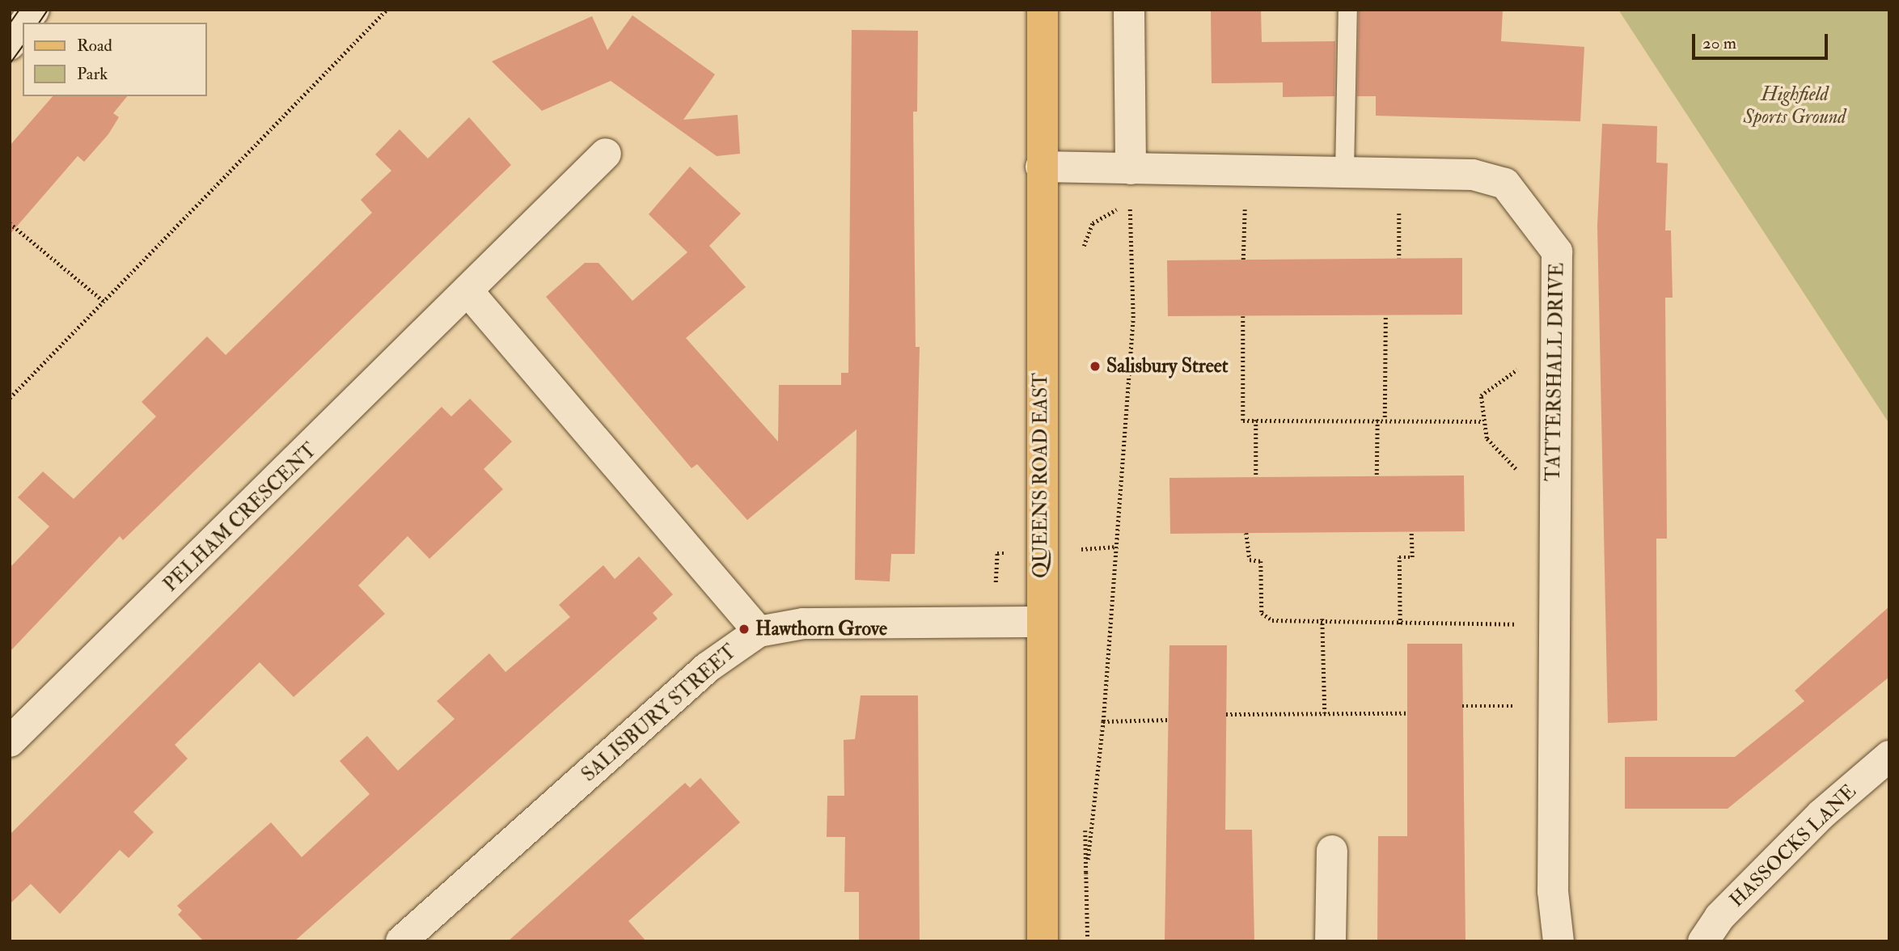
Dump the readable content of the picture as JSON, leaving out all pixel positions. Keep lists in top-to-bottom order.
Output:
{
  "streets": {
    "main road": ["QUEENS ROAD EAST"],
    "street": [
      "TATTERSHALL DRIVE",
      "PELHAM CRESCENT",
      "SALISBURY STREET",
      "HASSOCKS LANE"
    ]
  },
  "crossings": [
    ["TATTERSHALL DRIVE", "QUEENS ROAD EAST"],
    ["QUEENS ROAD EAST", "SALISBURY STREET"]
  ],
  "parks": ["Highfield Sports Ground"],
  "places": ["Salisbury Street", "Hawthorn Grove"],
  "legend": ["Road", "Park"],
  "scale_bar": "20 m"
}
